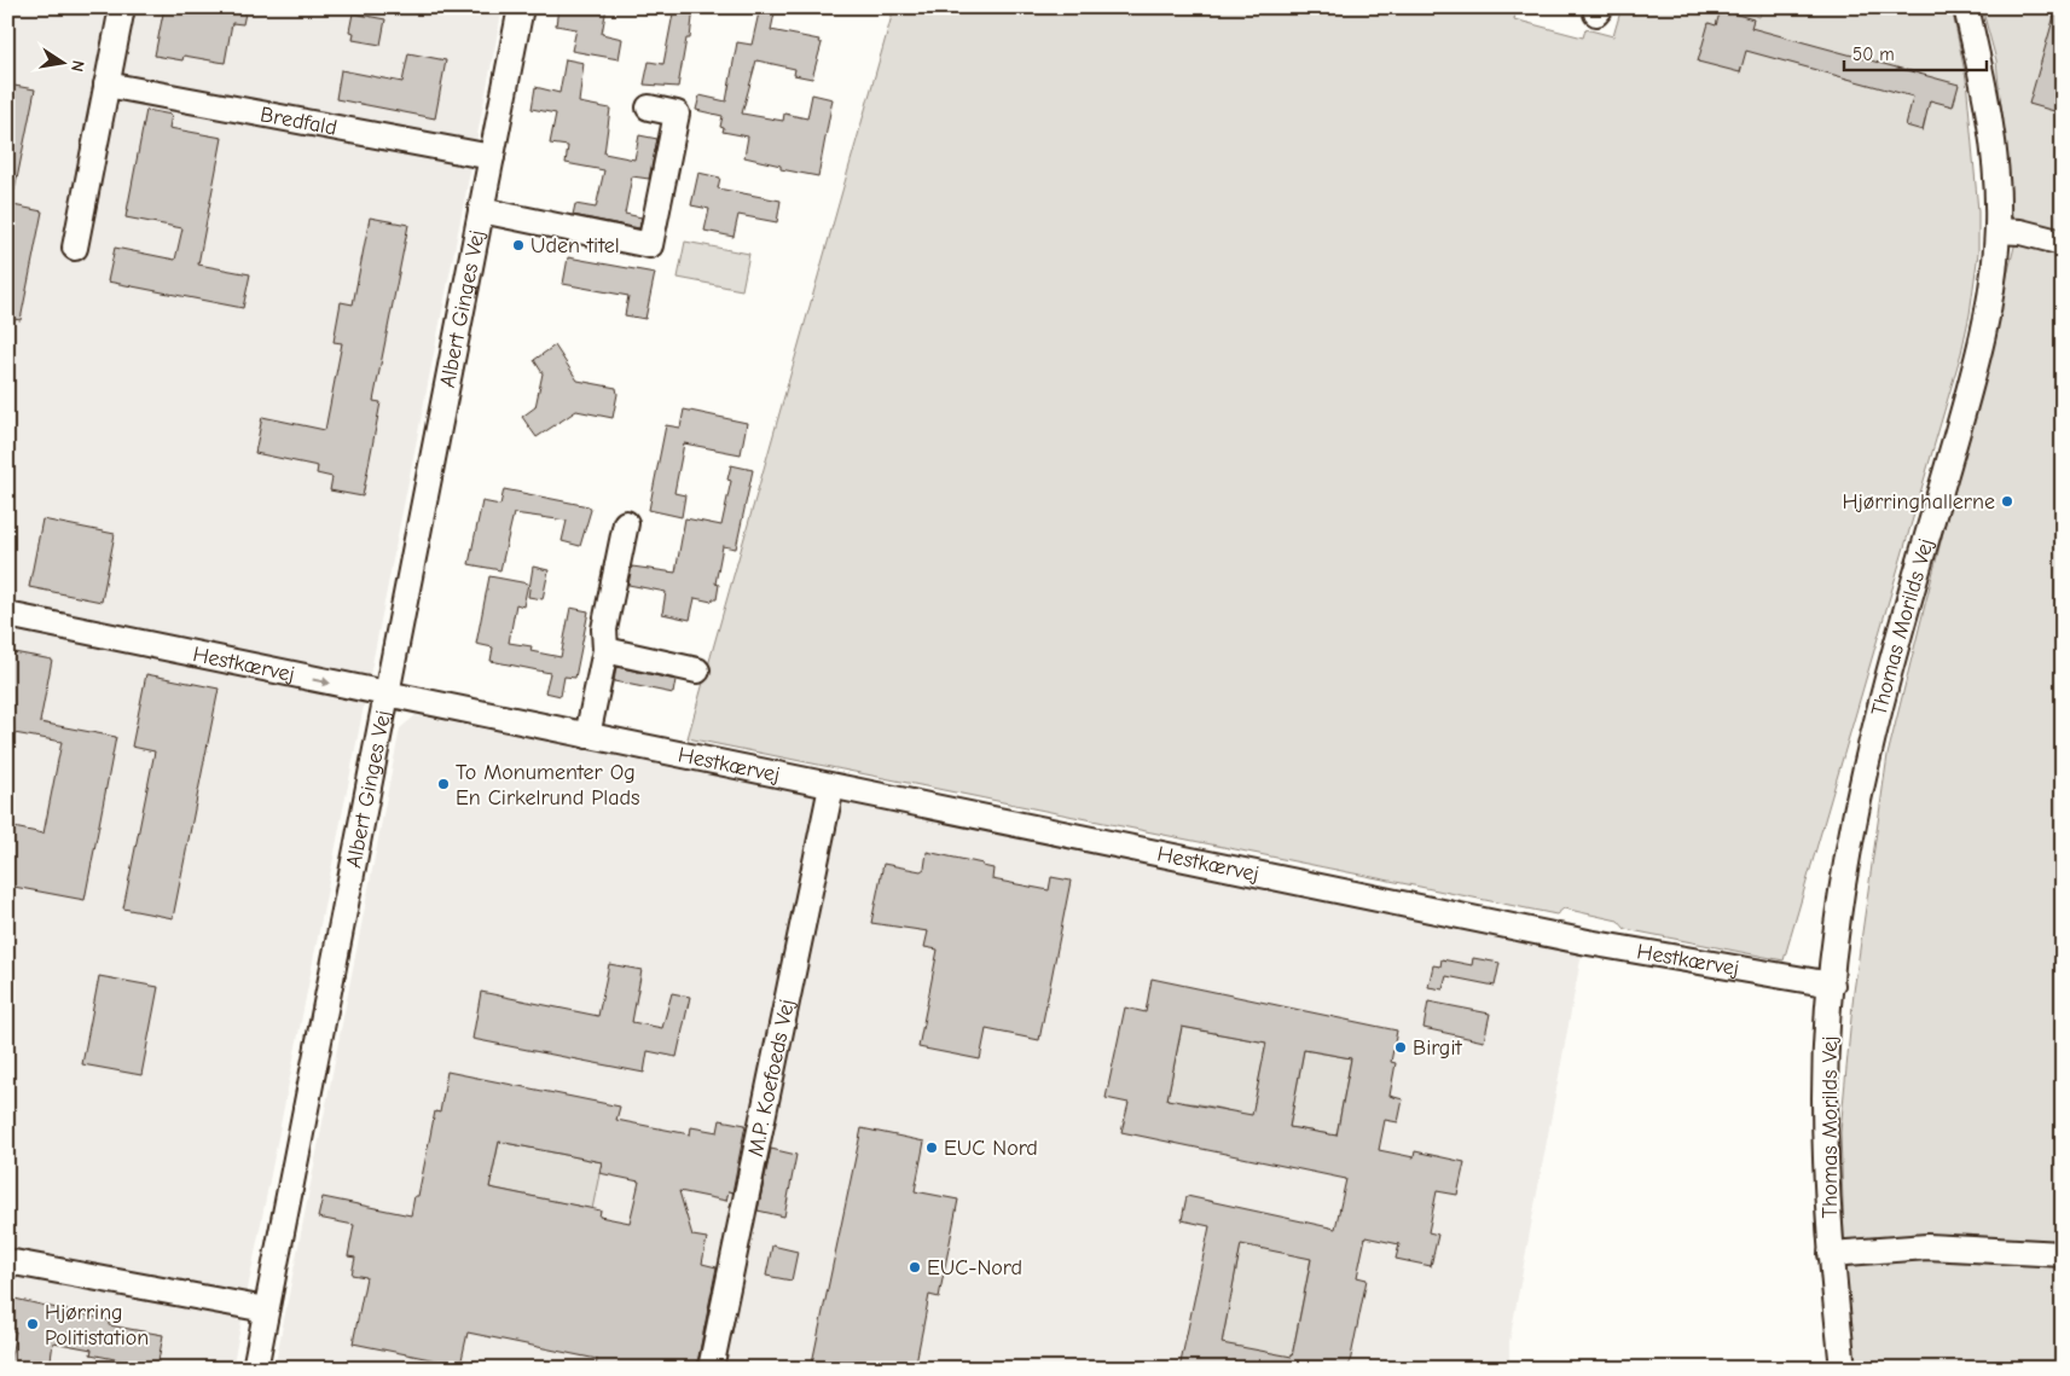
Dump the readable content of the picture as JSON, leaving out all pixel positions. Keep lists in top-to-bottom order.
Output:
{
  "streets": {
    "street": [
      "Bredfald",
      "Albert Ginges Vej",
      "Thomas Morilds Vej",
      "Hestkærvej",
      "M.P. Koefoeds Vej"
    ]
  },
  "crossings": [
    ["Bredfald", "Albert Ginges Vej"],
    ["Albert Ginges Vej", "Hestkærvej"],
    ["Thomas Morilds Vej", "Hestkærvej"],
    ["Hestkærvej", "M.P. Koefoeds Vej"]
  ],
  "places": [
    "Uden titel",
    "Hjørringhallerne",
    "To Monumenter Og En Cirkelrund Plads",
    "Birgit",
    "EUC Nord",
    "EUC-Nord",
    "Hjørring Politistation"
  ],
  "scale_bar": "50 m",
  "north": "right"
}
